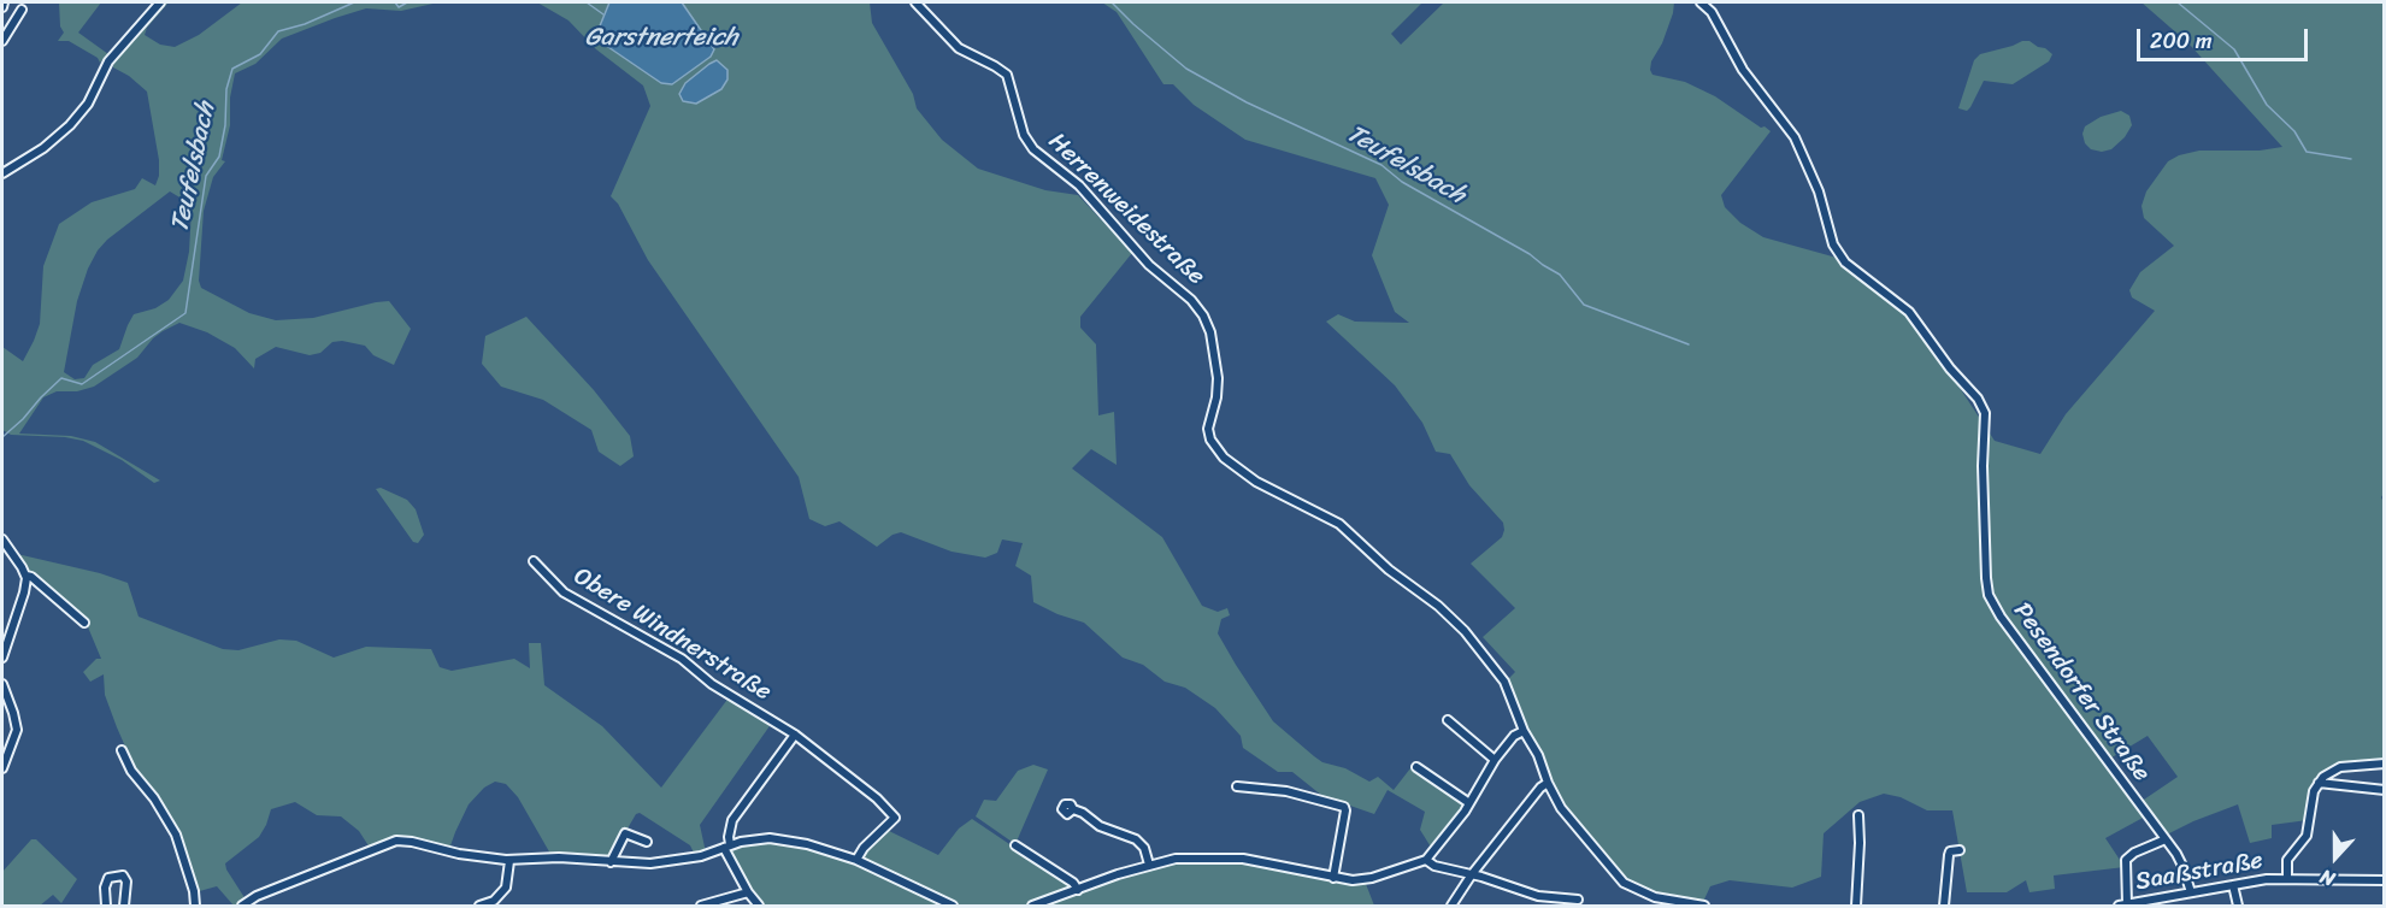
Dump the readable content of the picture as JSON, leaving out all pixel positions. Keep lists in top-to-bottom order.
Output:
{
  "streets": {
    "street": [
      "Herrenweidestraße",
      "Obere Windnerstraße",
      "Pesendorfer Straße",
      "Saaßstraße"
    ]
  },
  "crossings": [
    ["Pesendorfer Straße", "Saaßstraße"]
  ],
  "water": ["Garstnerteich", "Teufelsbach"],
  "scale_bar": "200 m",
  "north": "bottom"
}
